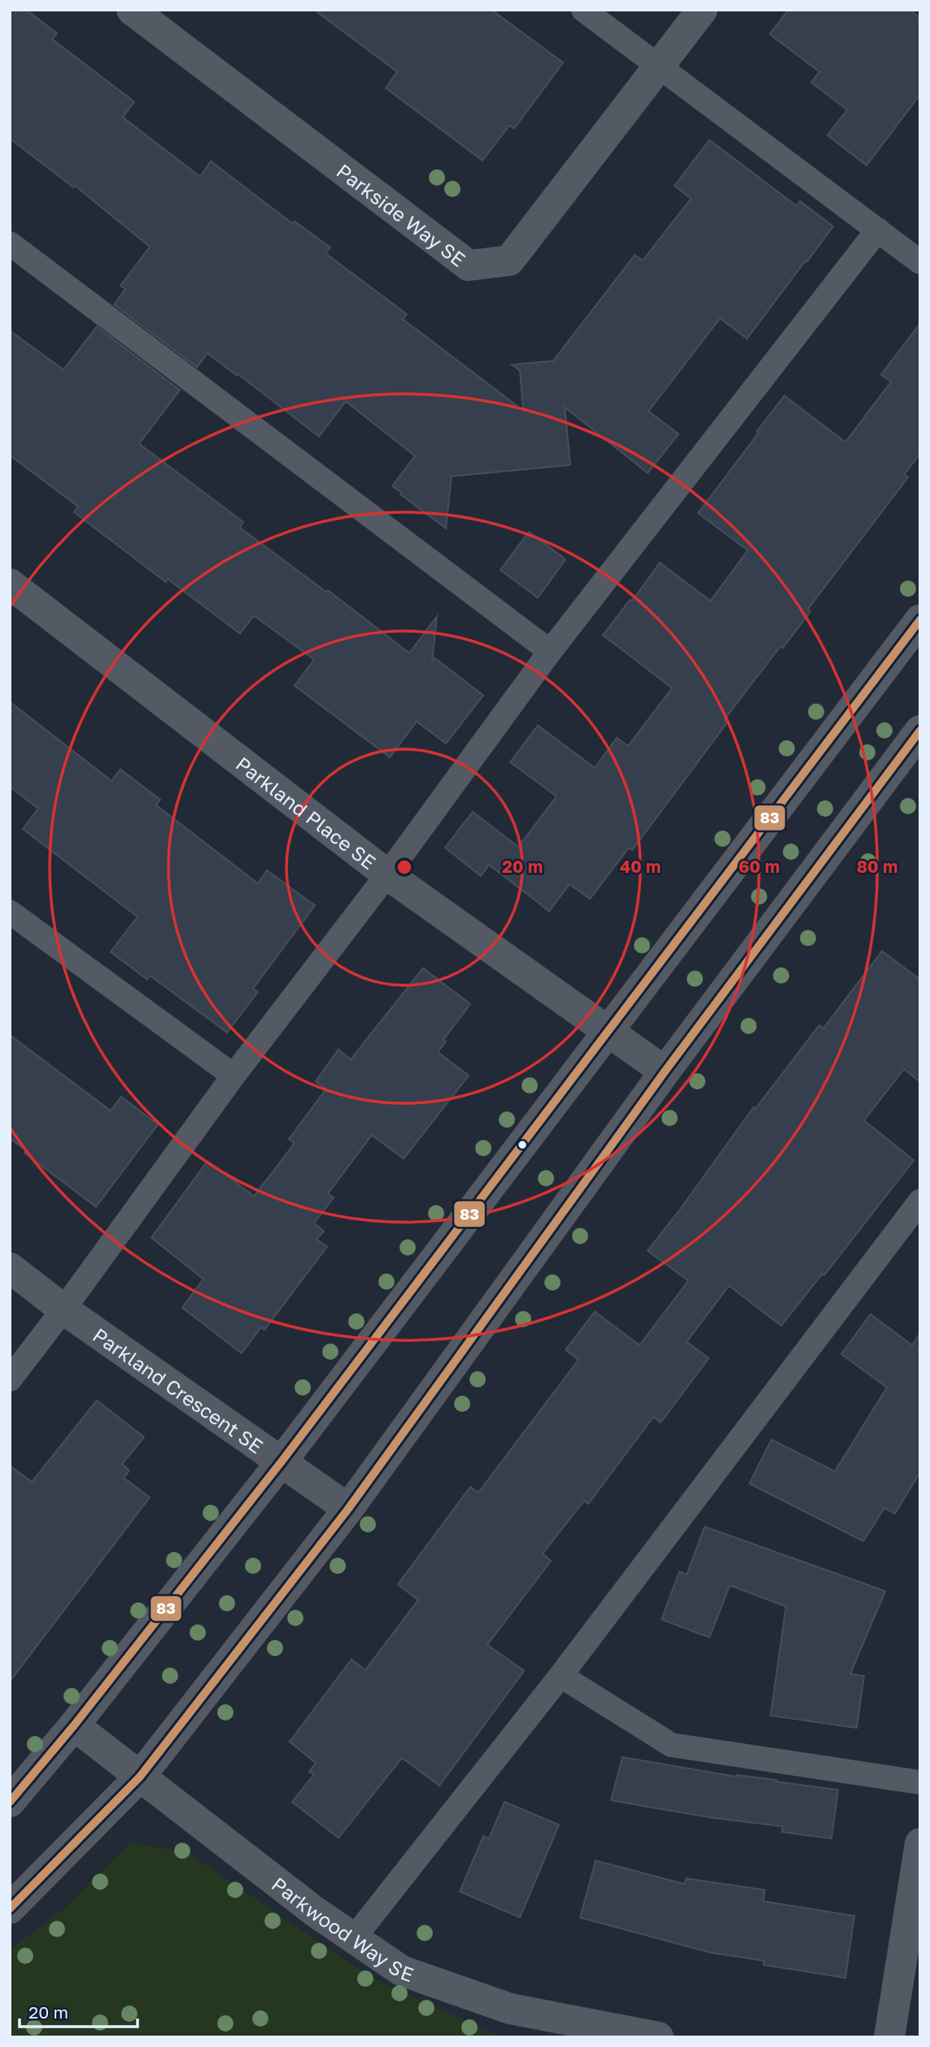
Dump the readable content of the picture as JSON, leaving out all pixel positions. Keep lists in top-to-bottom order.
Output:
{
  "streets": {
    "street": [
      "Parkside Way SE",
      "Parkland Place SE",
      "Parkland Crescent SE",
      "Parkwood Way SE"
    ]
  },
  "lines": ["transit line 83"],
  "scale_bar": "20 m",
  "rings": [
    "20 m",
    "40 m",
    "60 m",
    "80 m"
  ]
}
